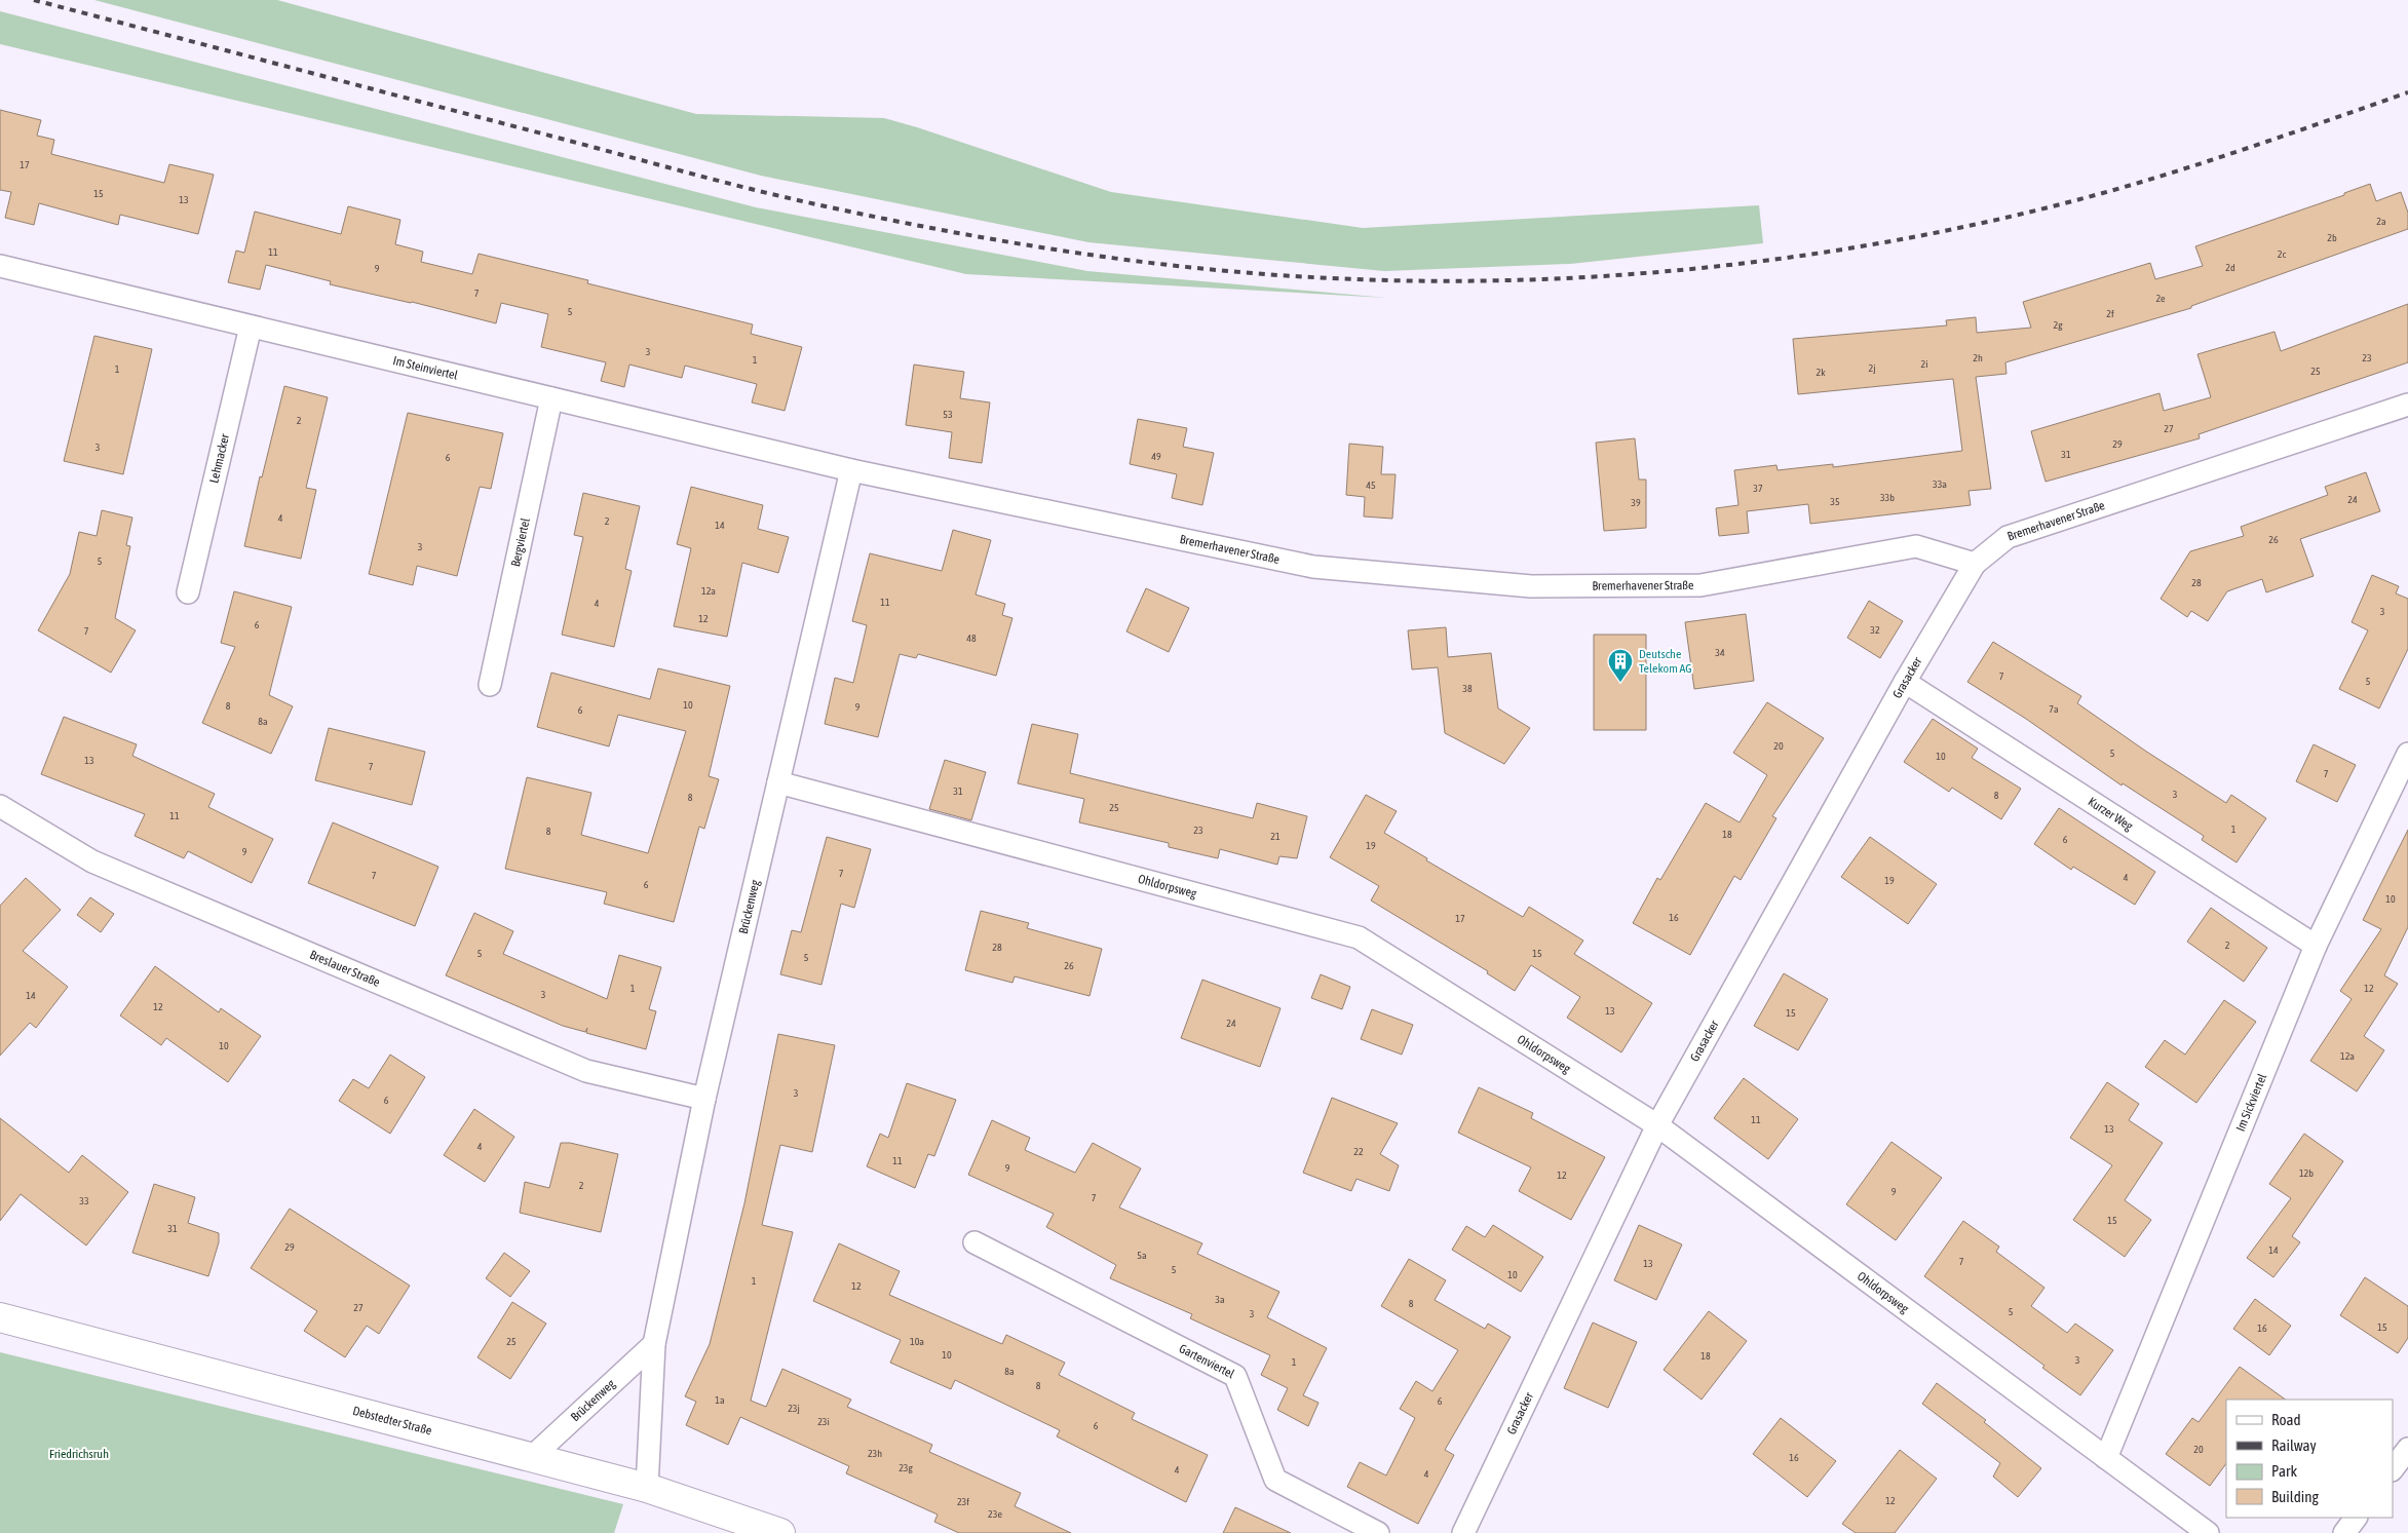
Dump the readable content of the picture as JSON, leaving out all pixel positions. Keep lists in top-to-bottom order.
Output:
{
  "streets": {
    "main road": ["Debstedter Straße"],
    "street": [
      "Im Steinviertel",
      "Lehmacker",
      "Bremerhavener Straße",
      "Bergviertel",
      "Grasacker",
      "Kurzer Weg",
      "Ohldorpsweg",
      "Brückenweg",
      "Breslauer Straße",
      "Im Sickviertel",
      "Gartenviertel"
    ]
  },
  "crossings": [
    ["Im Steinviertel", "Lehmacker"],
    ["Im Steinviertel", "Bremerhavener Straße"],
    ["Im Steinviertel", "Bergviertel"],
    ["Im Steinviertel", "Brückenweg"],
    ["Bremerhavener Straße", "Grasacker"],
    ["Bremerhavener Straße", "Brückenweg"],
    ["Grasacker", "Kurzer Weg"],
    ["Grasacker", "Ohldorpsweg"],
    ["Kurzer Weg", "Im Sickviertel"],
    ["Ohldorpsweg", "Brückenweg"],
    ["Ohldorpsweg", "Im Sickviertel"],
    ["Brückenweg", "Breslauer Straße"],
    ["Brückenweg", "Debstedter Straße"]
  ],
  "parks": ["Friedrichsruh"],
  "places": {
    "building": ["Deutsche Telekom AG"]
  },
  "house_numbers": [
    "17",
    "15",
    "13",
    "2a",
    "2b",
    "11",
    "2c",
    "2d",
    "9",
    "7",
    "2e",
    "5",
    "2f",
    "2g",
    "3",
    "2h",
    "23",
    "1",
    "2i",
    "2j",
    "1",
    "25",
    "2k",
    "53",
    "2",
    "27",
    "29",
    "3",
    "31",
    "49",
    "6",
    "33a",
    "45",
    "37",
    "33b",
    "24",
    "35",
    "39",
    "4",
    "2",
    "14",
    "26",
    "3",
    "5",
    "28",
    "12a",
    "11",
    "4",
    "3",
    "12",
    "6",
    "32",
    "7",
    "48",
    "34",
    "7",
    "5",
    "38",
    "10",
    "8",
    "9",
    "7a",
    "6",
    "8a",
    "20",
    "5",
    "10",
    "13",
    "7",
    "7",
    "31",
    "3",
    "8",
    "8",
    "25",
    "11",
    "1",
    "23",
    "8",
    "18",
    "21",
    "6",
    "19",
    "9",
    "7",
    "7",
    "4",
    "19",
    "6",
    "10",
    "16",
    "17",
    "2",
    "28",
    "5",
    "15",
    "5",
    "26",
    "1",
    "12",
    "3",
    "14",
    "12",
    "13",
    "15",
    "24",
    "10",
    "12a",
    "3",
    "6",
    "11",
    "13",
    "4",
    "22",
    "11",
    "9",
    "12b",
    "12",
    "2",
    "9",
    "7",
    "33",
    "15",
    "31",
    "29",
    "14",
    "5a",
    "7",
    "13",
    "5",
    "10",
    "1",
    "12",
    "3a",
    "8",
    "27",
    "5",
    "3",
    "15",
    "16",
    "25",
    "10a",
    "10",
    "18",
    "3",
    "1",
    "8a",
    "8",
    "1a",
    "6",
    "23j",
    "23i",
    "6",
    "20",
    "23h",
    "16",
    "23g",
    "4",
    "4",
    "12",
    "23f",
    "23e"
  ],
  "legend": [
    "Road",
    "Railway",
    "Park",
    "Building"
  ]
}
